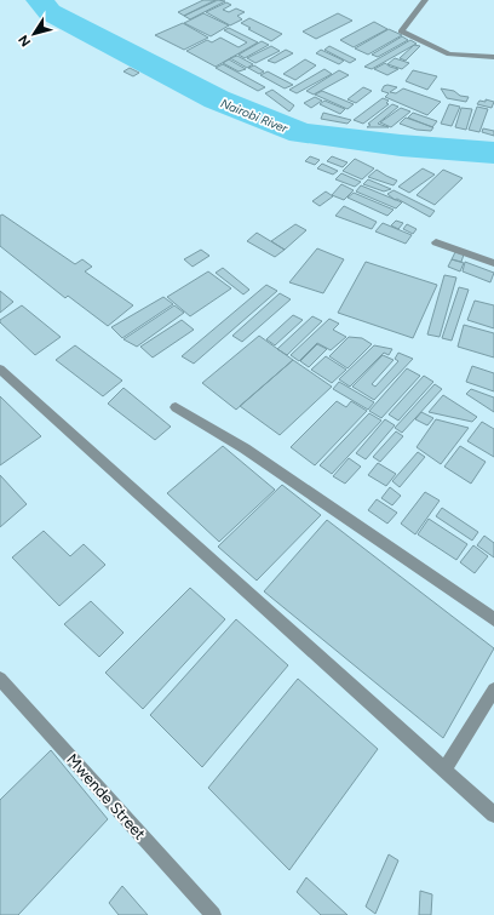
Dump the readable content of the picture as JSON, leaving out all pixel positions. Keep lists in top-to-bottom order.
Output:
{
  "streets": {
    "street": ["Mwende Street"]
  },
  "water": ["Nairobi River"],
  "north": "bottom left"
}
